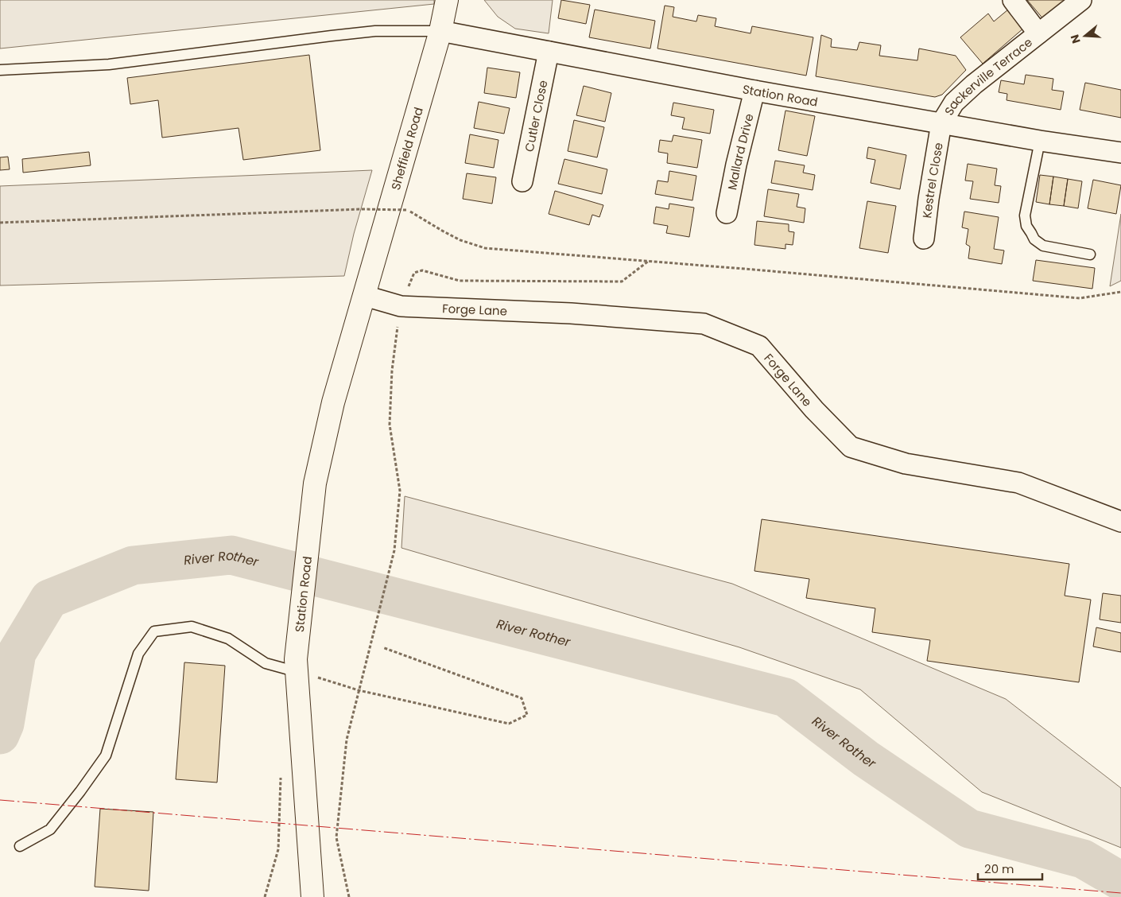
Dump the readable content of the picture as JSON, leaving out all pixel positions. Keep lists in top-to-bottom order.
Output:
{
  "streets": {
    "main road": ["Station Road", "Sheffield Road"],
    "street": [
      "Sackerville Terrace",
      "Cutler Close",
      "Mallard Drive",
      "Kestrel Close",
      "Forge Lane"
    ]
  },
  "crossings": [
    ["Sackerville Terrace", "Station Road"],
    ["Sackerville Terrace", "Kestrel Close"],
    ["Station Road", "Cutler Close"],
    ["Station Road", "Sheffield Road"],
    ["Station Road", "Mallard Drive"],
    ["Station Road", "Kestrel Close"],
    ["Station Road", "Forge Lane"],
    ["Sheffield Road", "Forge Lane"]
  ],
  "water": ["River Rother"],
  "scale_bar": "20 m",
  "north": "left"
}
